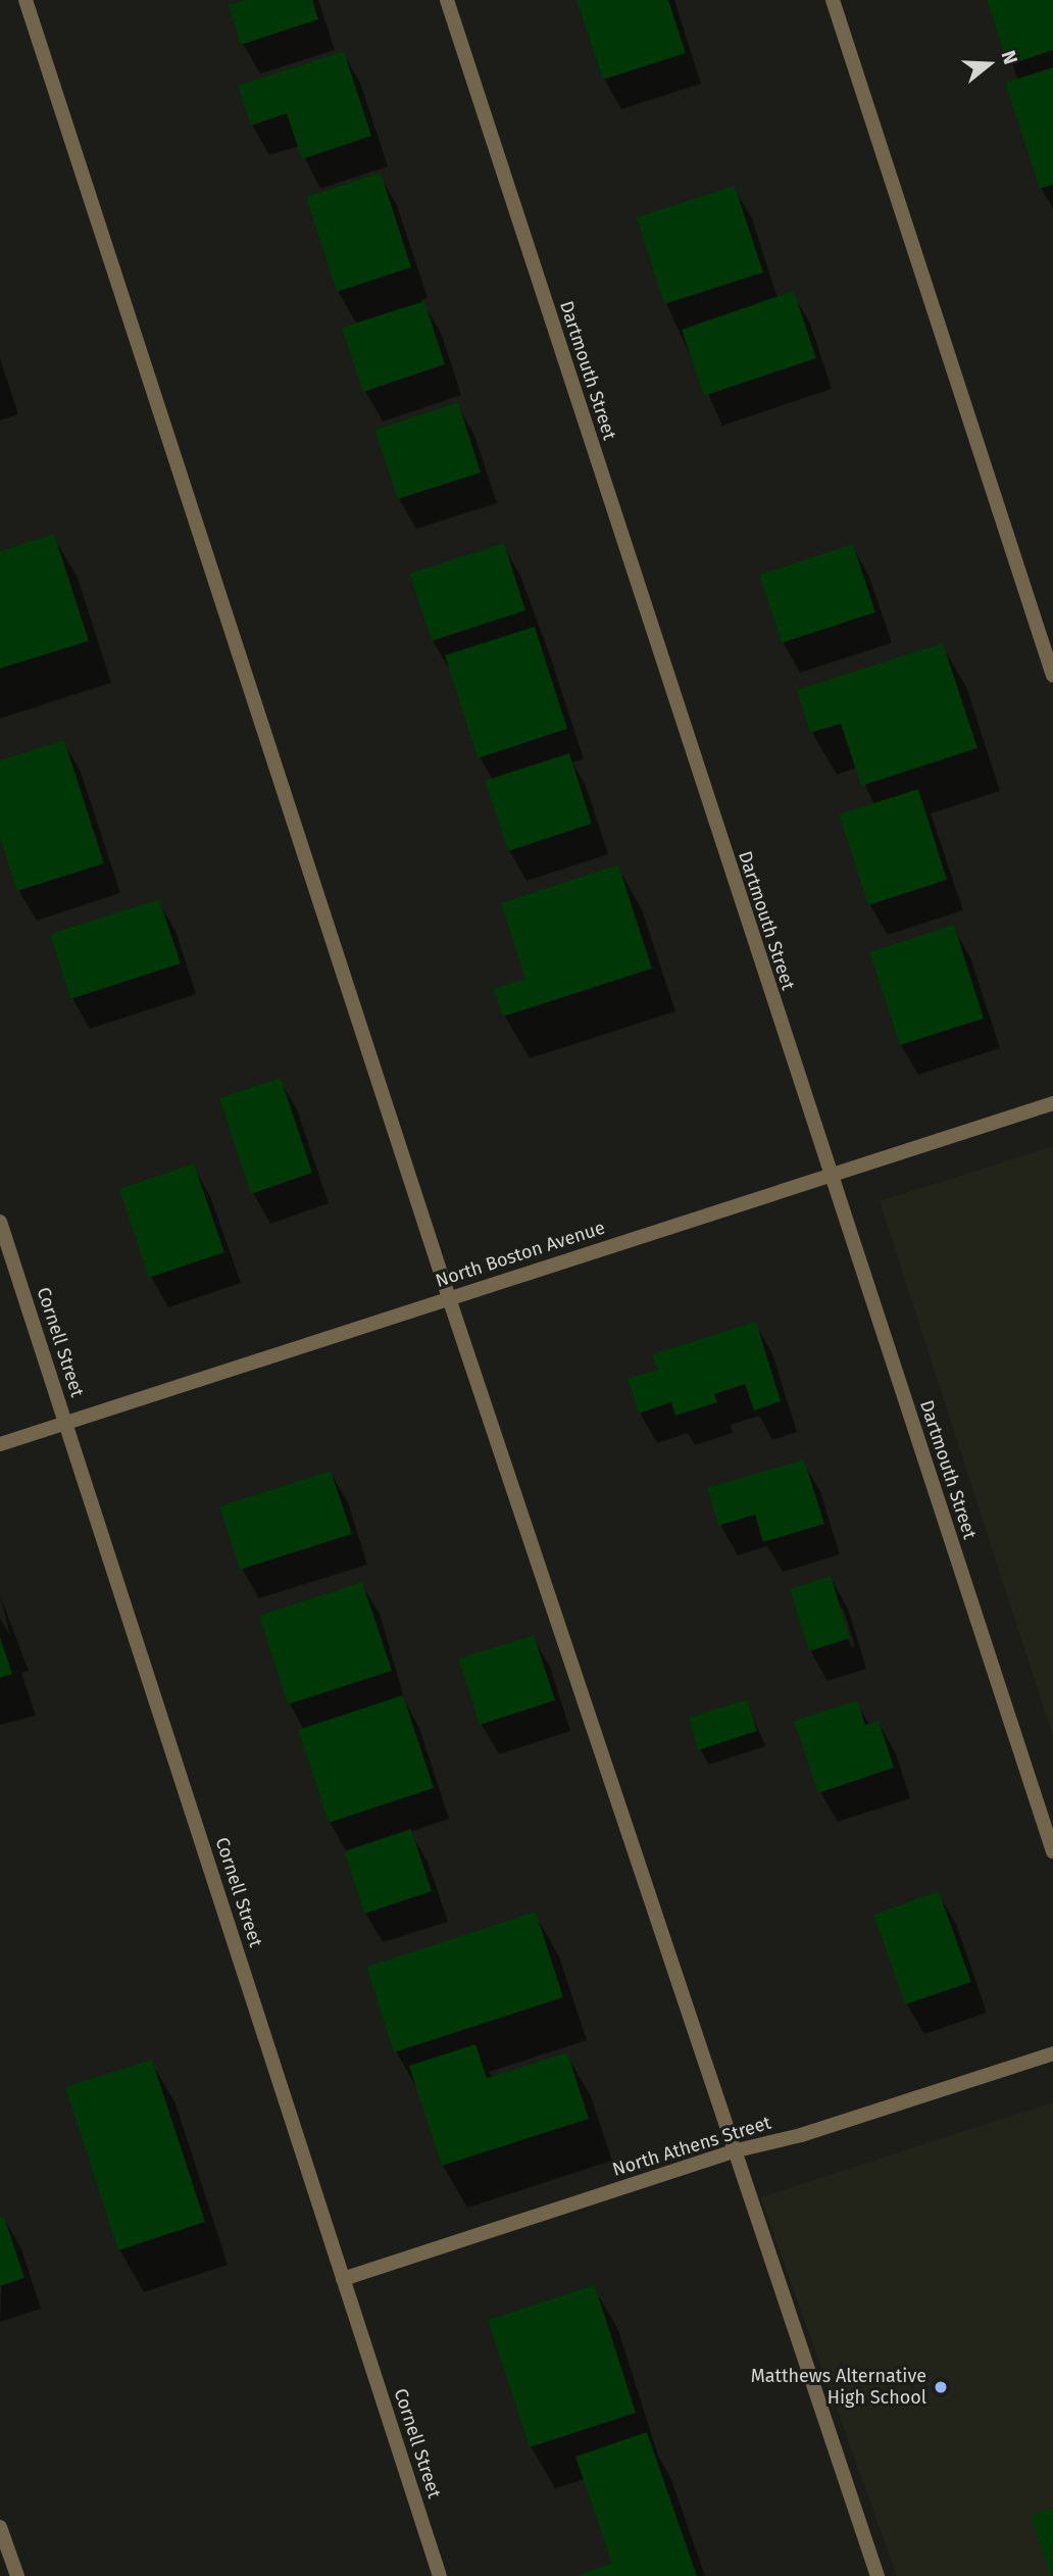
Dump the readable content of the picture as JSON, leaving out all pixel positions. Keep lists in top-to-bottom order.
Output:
{
  "streets": {
    "street": [
      "Dartmouth Street",
      "North Boston Avenue",
      "Cornell Street",
      "North Athens Street"
    ]
  },
  "crossings": [
    ["Dartmouth Street", "North Boston Avenue"],
    ["North Boston Avenue", "Cornell Street"],
    ["Cornell Street", "North Athens Street"]
  ],
  "places": ["Matthews Alternative High School"],
  "north": "right"
}
